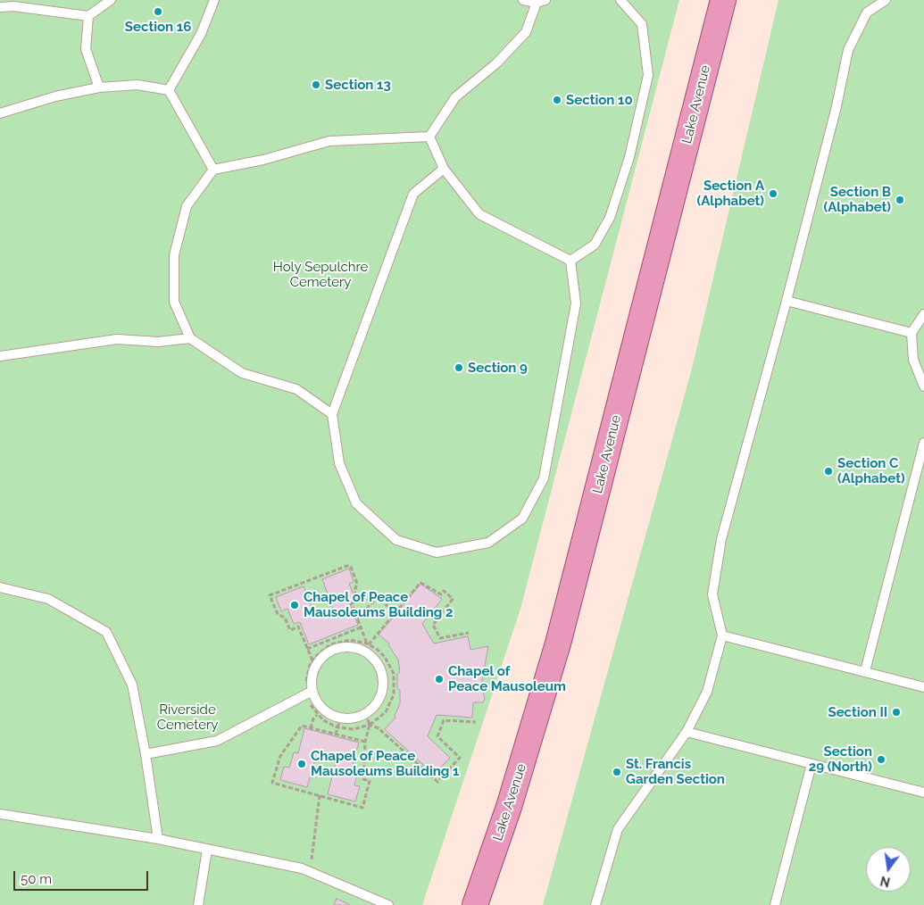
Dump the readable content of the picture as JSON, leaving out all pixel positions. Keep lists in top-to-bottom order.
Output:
{
  "streets": {
    "main road": ["Lake Avenue"]
  },
  "parks": ["Holy Sepulchre Cemetery", "Riverside Cemetery"],
  "places": [
    "Section 16",
    "Section 13",
    "Section 10",
    "Section A (Alphabet)",
    "Section B (Alphabet)",
    "Section 9",
    "Section C (Alphabet)",
    "Chapel of Peace Mausoleums Building 2",
    "Chapel of Peace Mausoleum",
    "Section II",
    "Section 29 (North)",
    "Chapel of Peace Mausoleums Building 1",
    "St. Francis Garden Section"
  ],
  "scale_bar": "50 m",
  "north": "bottom"
}
